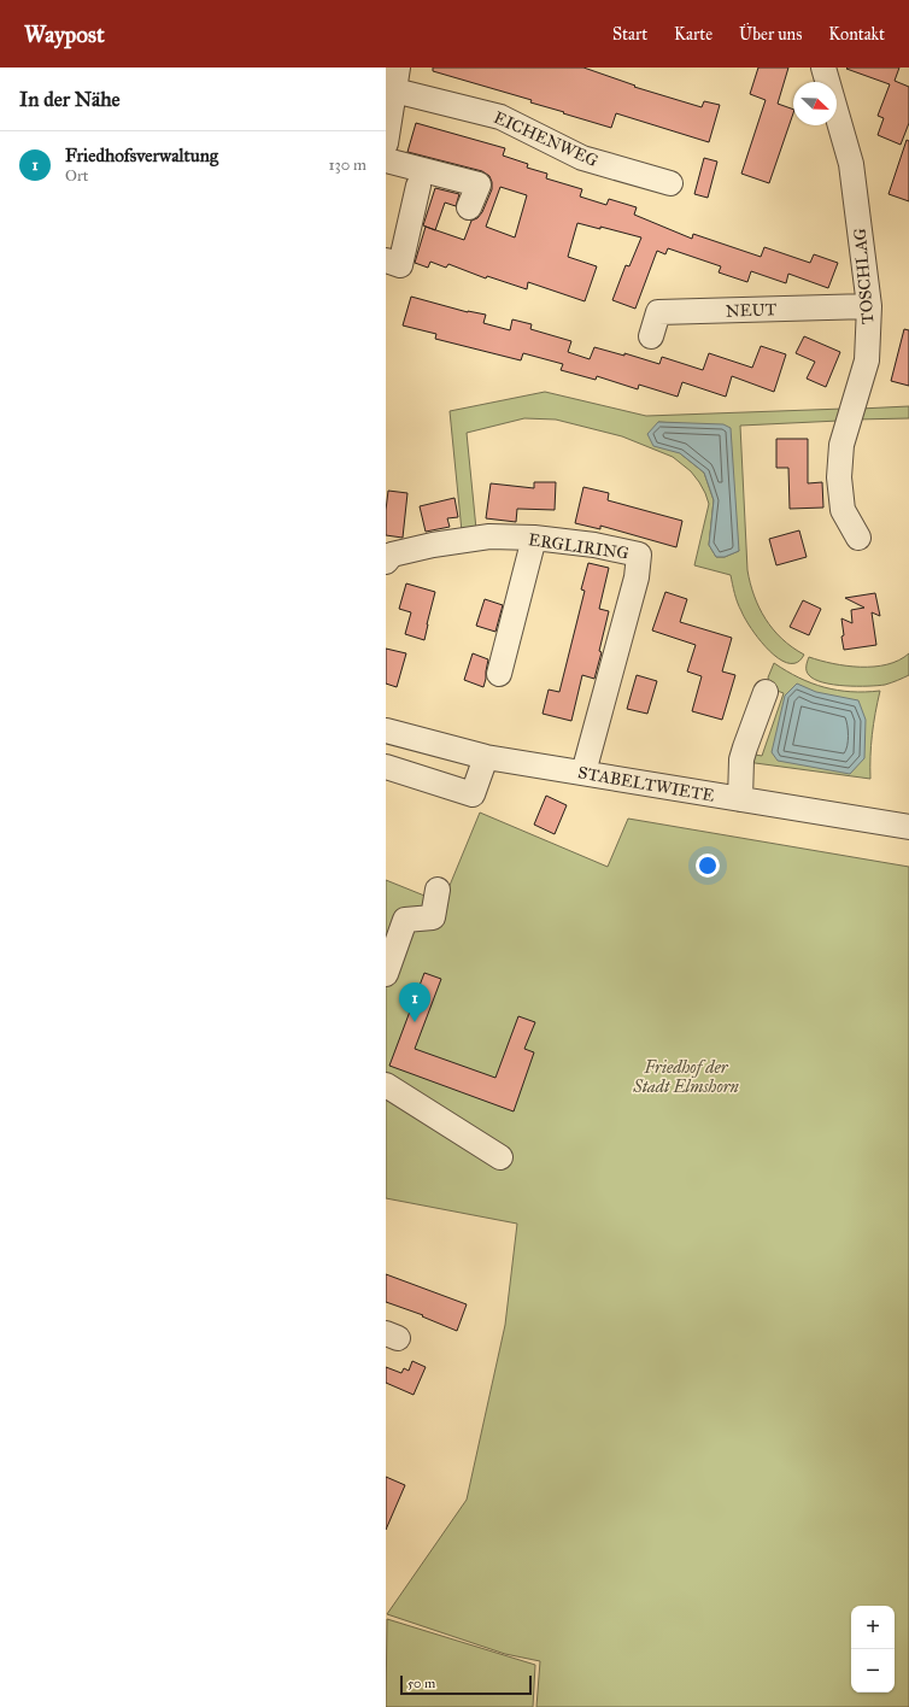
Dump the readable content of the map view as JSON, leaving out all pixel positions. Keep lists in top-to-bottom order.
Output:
{
  "streets": {
    "street": [
      "EICHENWEG",
      "TOSCHLAG",
      "NEUT",
      "ERGLIRING",
      "STABELTWIETE"
    ]
  },
  "crossings": [
    ["TOSCHLAG", "NEUT"],
    ["ERGLIRING", "STABELTWIETE"]
  ],
  "parks": ["Friedhof der Stadt Elmshorn"],
  "scale_bar": "50 m",
  "north": "bottom right",
  "page": {
    "header": "Waypost",
    "nav": [
      "Start",
      "Karte",
      "Über uns",
      "Kontakt"
    ],
    "heading": "In der Nähe",
    "list": [
      {
        "mark": "1",
        "name": "Friedhofsverwaltung",
        "note": "Ort",
        "value": "130 m"
      }
    ],
    "pins": "1",
    "map_buttons": ["+", "−"],
    "scale": "50 m"
  }
}
